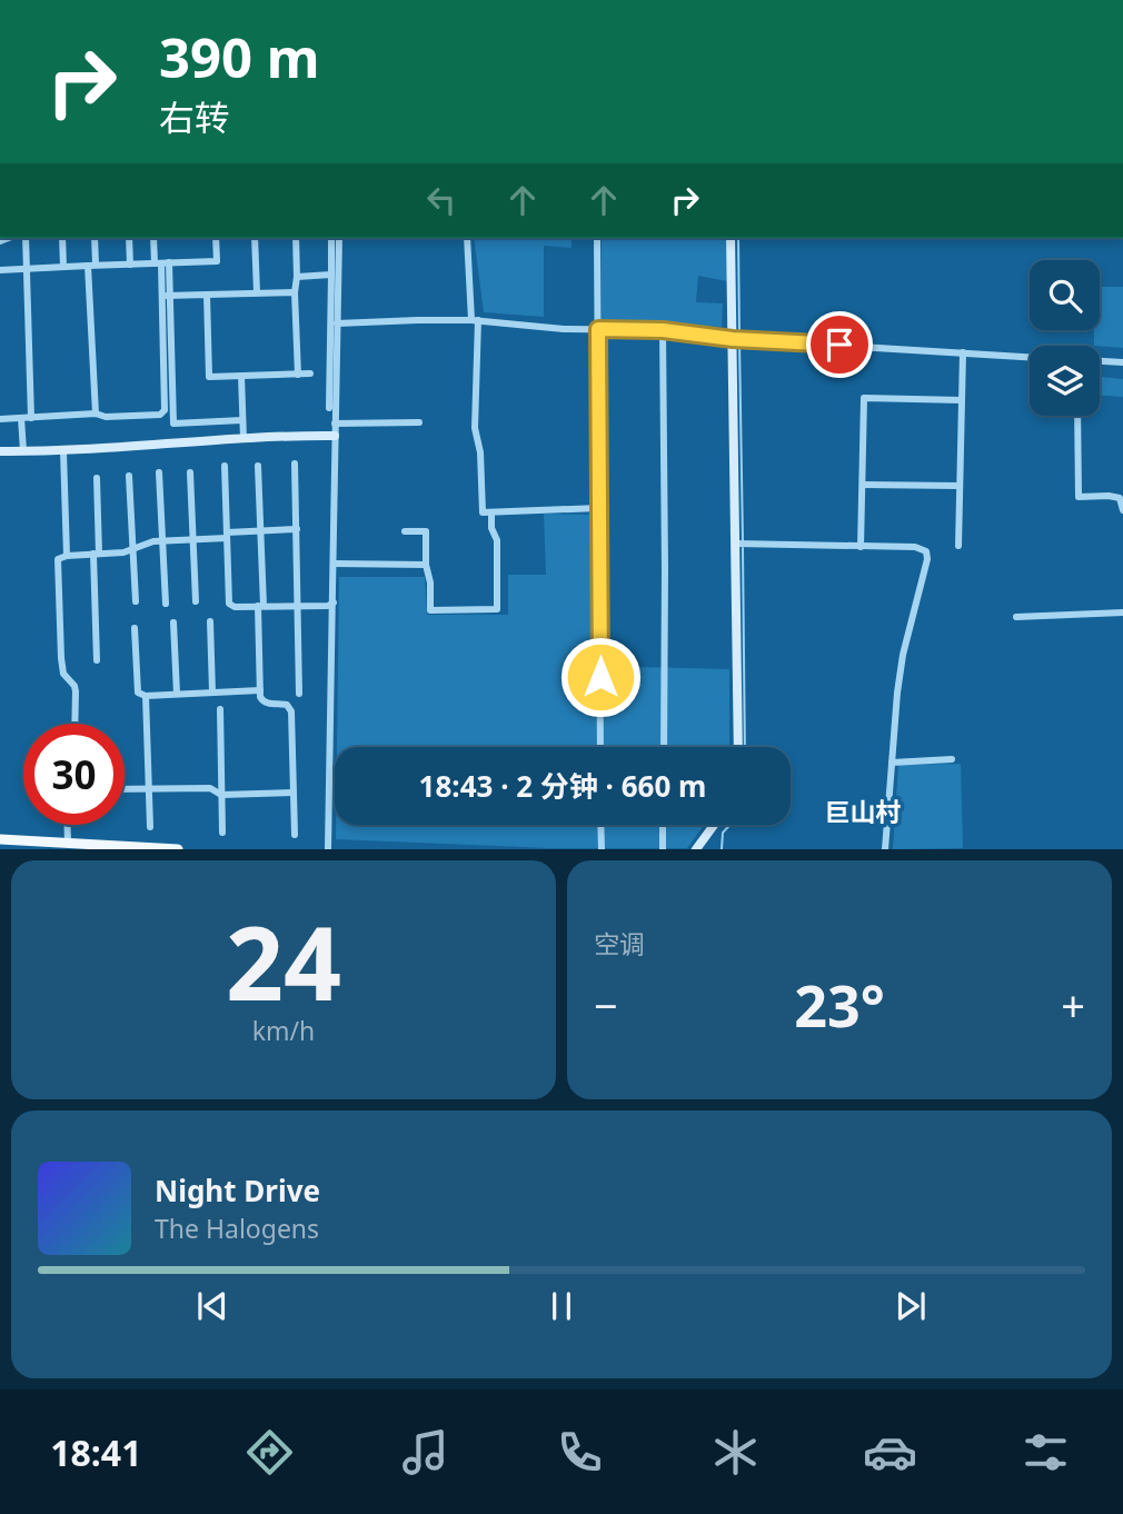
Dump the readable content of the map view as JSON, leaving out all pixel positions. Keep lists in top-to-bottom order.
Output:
{
  "districts": ["巨山村"],
  "page": {
    "turn": ["390 m", "右转"],
    "limit": "30",
    "trip": "18:43 · 2 分钟 · 660 m",
    "tile": [
      ["24", "km/h"],
      "空调"
    ],
    "heat": ["−", "23°", "+"],
    "song": ["Night Drive", "The Halogens"],
    "tabs": "18:41"
  }
}
